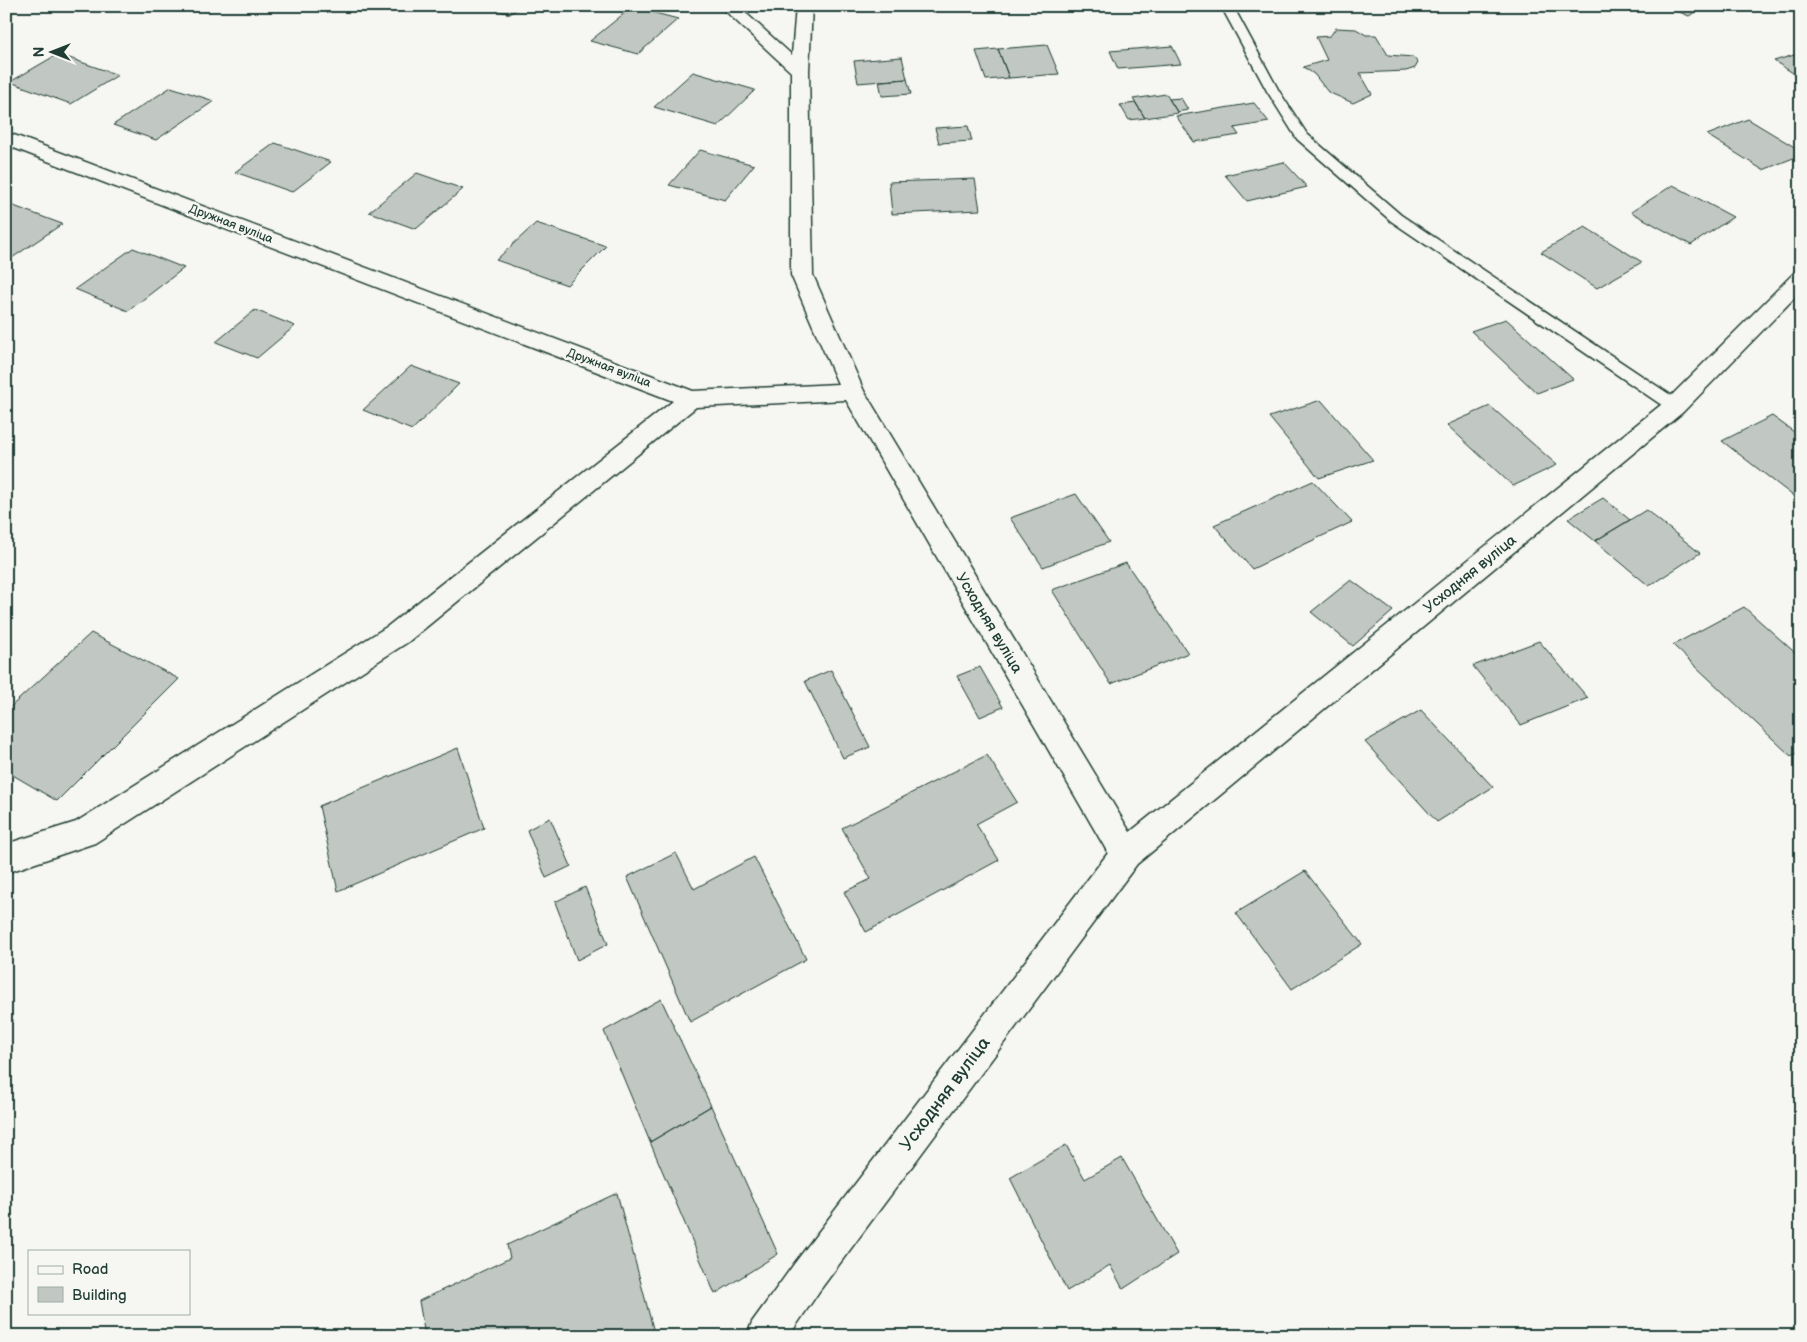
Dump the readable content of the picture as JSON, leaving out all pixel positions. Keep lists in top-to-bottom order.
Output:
{
  "streets": {
    "street": ["Дружная вуліца", "Усходняя вуліца"]
  },
  "crossings": [
    ["Дружная вуліца", "Усходняя вуліца"]
  ],
  "legend": ["Road", "Building"],
  "north": "left"
}
